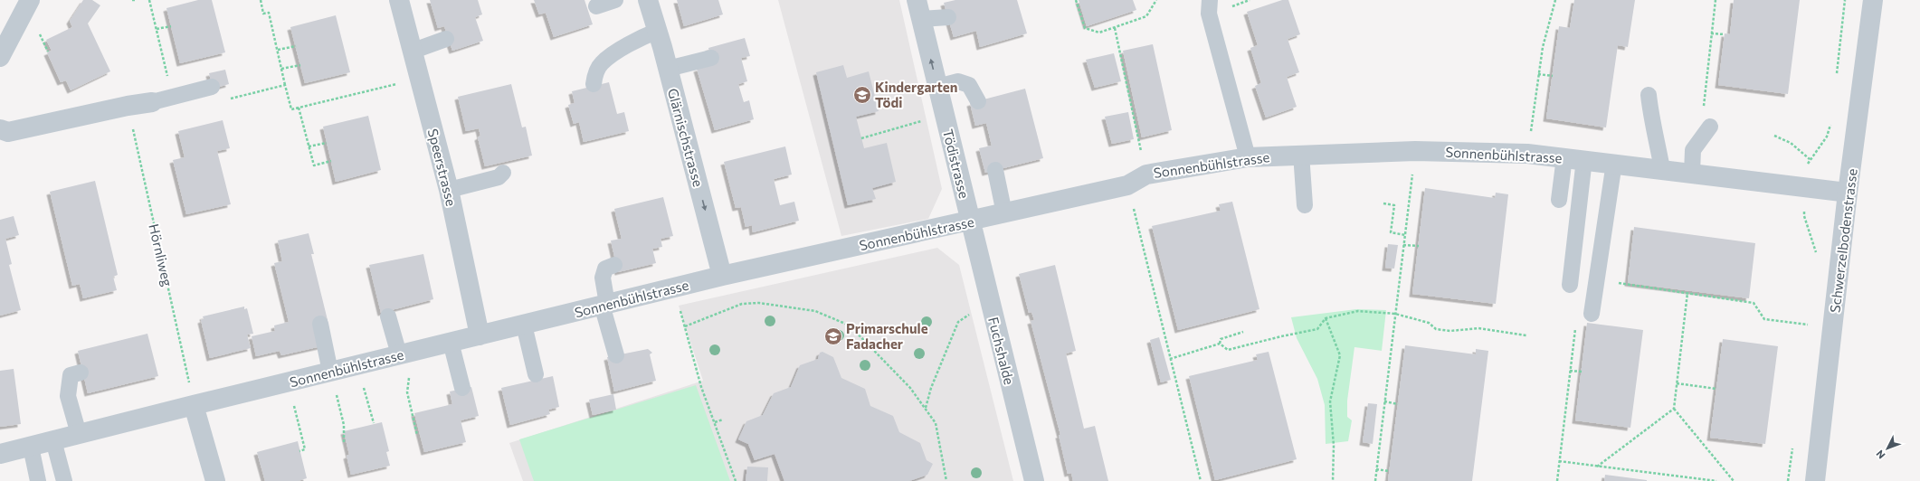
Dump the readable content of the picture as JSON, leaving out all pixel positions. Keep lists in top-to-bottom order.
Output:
{
  "streets": {
    "street": [
      "Glärnischstrasse",
      "Sonnenbühlstrasse",
      "Tödistrasse",
      "Speerstrasse",
      "Schwerzelbodenstrasse",
      "Fuchshalde"
    ],
    "path": ["Hörnliweg"]
  },
  "crossings": [
    ["Glärnischstrasse", "Sonnenbühlstrasse"],
    ["Sonnenbühlstrasse", "Tödistrasse"],
    ["Sonnenbühlstrasse", "Speerstrasse"],
    ["Sonnenbühlstrasse", "Schwerzelbodenstrasse"],
    ["Sonnenbühlstrasse", "Hörnliweg"],
    ["Sonnenbühlstrasse", "Fuchshalde"],
    ["Tödistrasse", "Fuchshalde"]
  ],
  "one_way": ["Glärnischstrasse"],
  "places": {
    "school or university": ["Kindergarten Tödi", "Primarschule Fadacher"]
  },
  "north": "bottom left"
}
